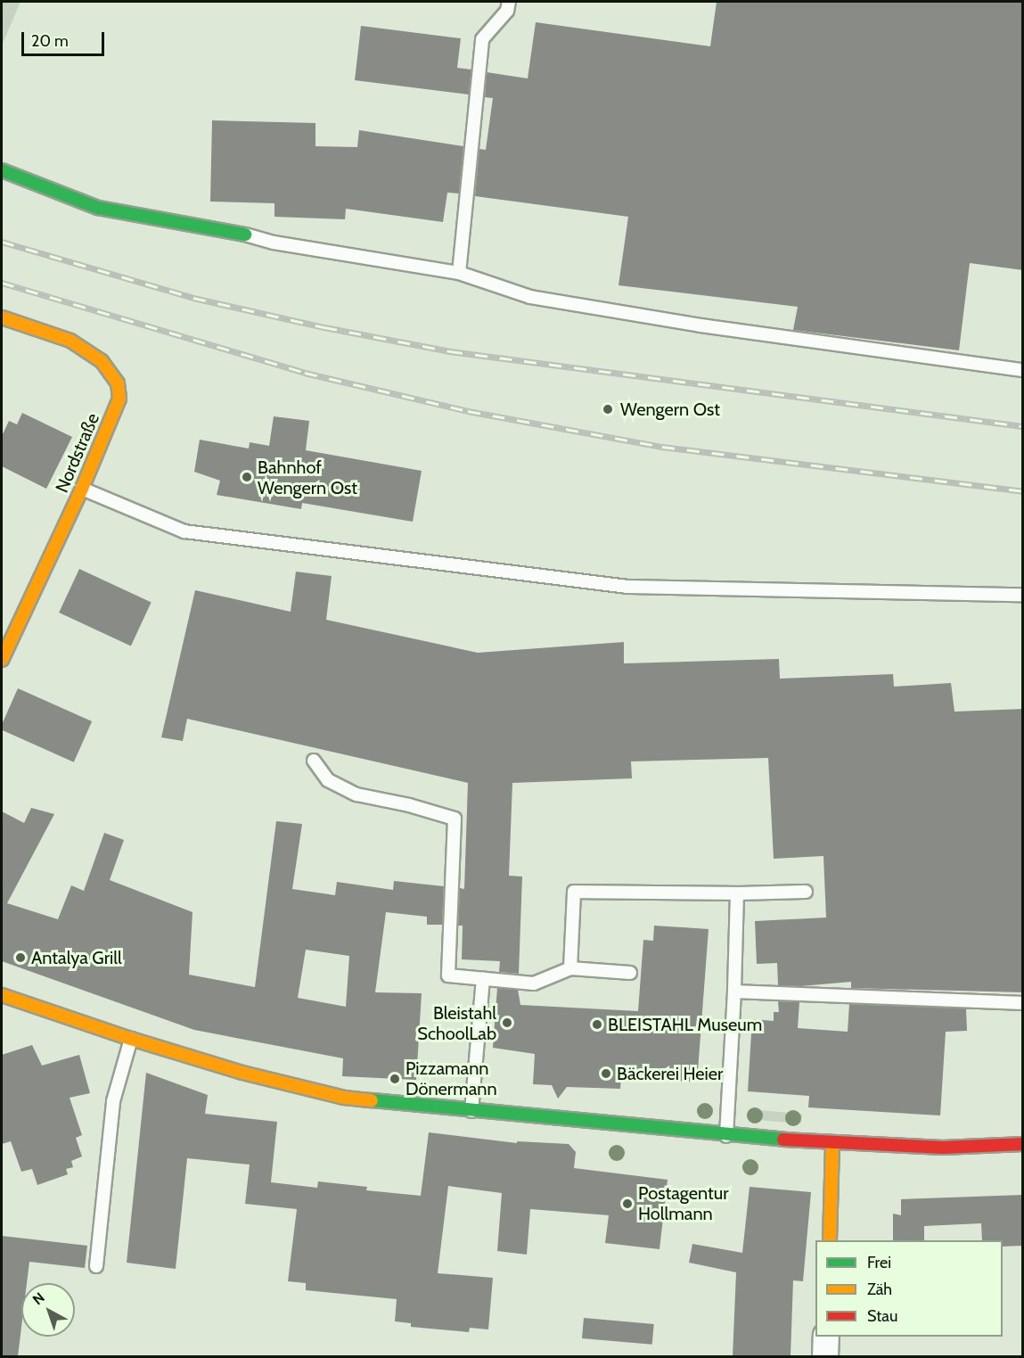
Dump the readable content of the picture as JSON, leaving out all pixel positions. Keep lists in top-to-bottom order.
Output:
{
  "streets": {
    "main road": ["Nordstraße"]
  },
  "places": [
    "Wengern Ost",
    "Bahnhof Wengern Ost",
    "Antalya Grill",
    "Bleistahl SchoolLab",
    "BLEISTAHL Museum",
    "Bäckerei Heier",
    "Pizzamann Dönermann",
    "Postagentur Hollmann"
  ],
  "legend": ["Frei", "Zäh", "Stau"],
  "scale_bar": "20 m",
  "north": "top left"
}
